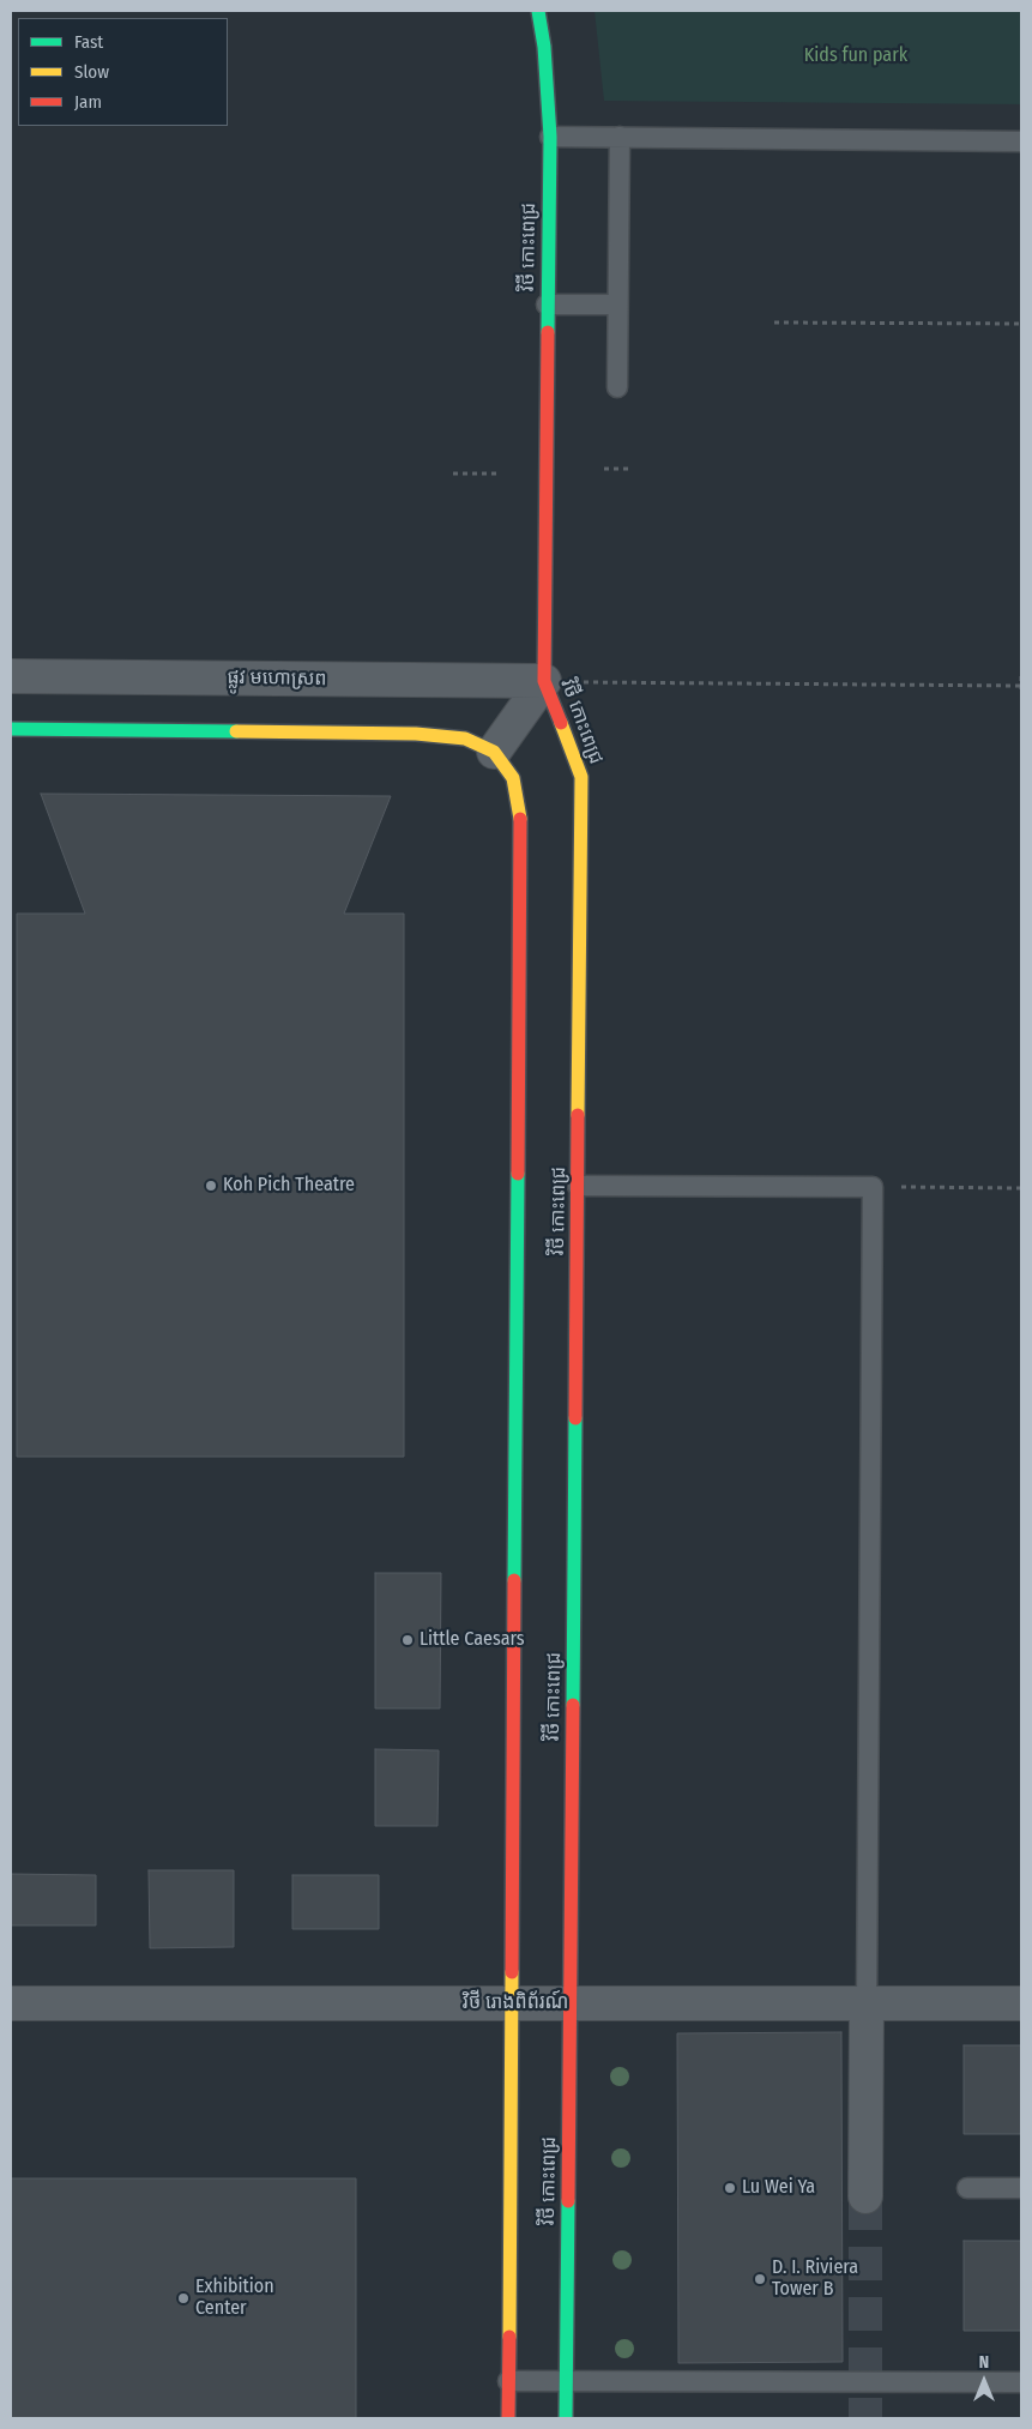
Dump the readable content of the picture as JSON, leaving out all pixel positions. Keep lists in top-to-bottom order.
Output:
{
  "streets": {
    "main road": ["វិថី កោះពេជ្រ"],
    "street": ["ផ្លូវ មហោស្រព", "វិថី រោងពិព័រណ៍"]
  },
  "crossings": [
    ["វិថី កោះពេជ្រ", "ផ្លូវ មហោស្រព"],
    ["វិថី កោះពេជ្រ", "វិថី រោងពិព័រណ៍"]
  ],
  "parks": ["Kids fun park"],
  "places": [
    "Koh Pich Theatre",
    "Little Caesars",
    "Lu Wei Ya",
    "D. I. Riviera Tower B",
    "Exhibition Center"
  ],
  "legend": ["Fast", "Slow", "Jam"],
  "north": "top"
}
